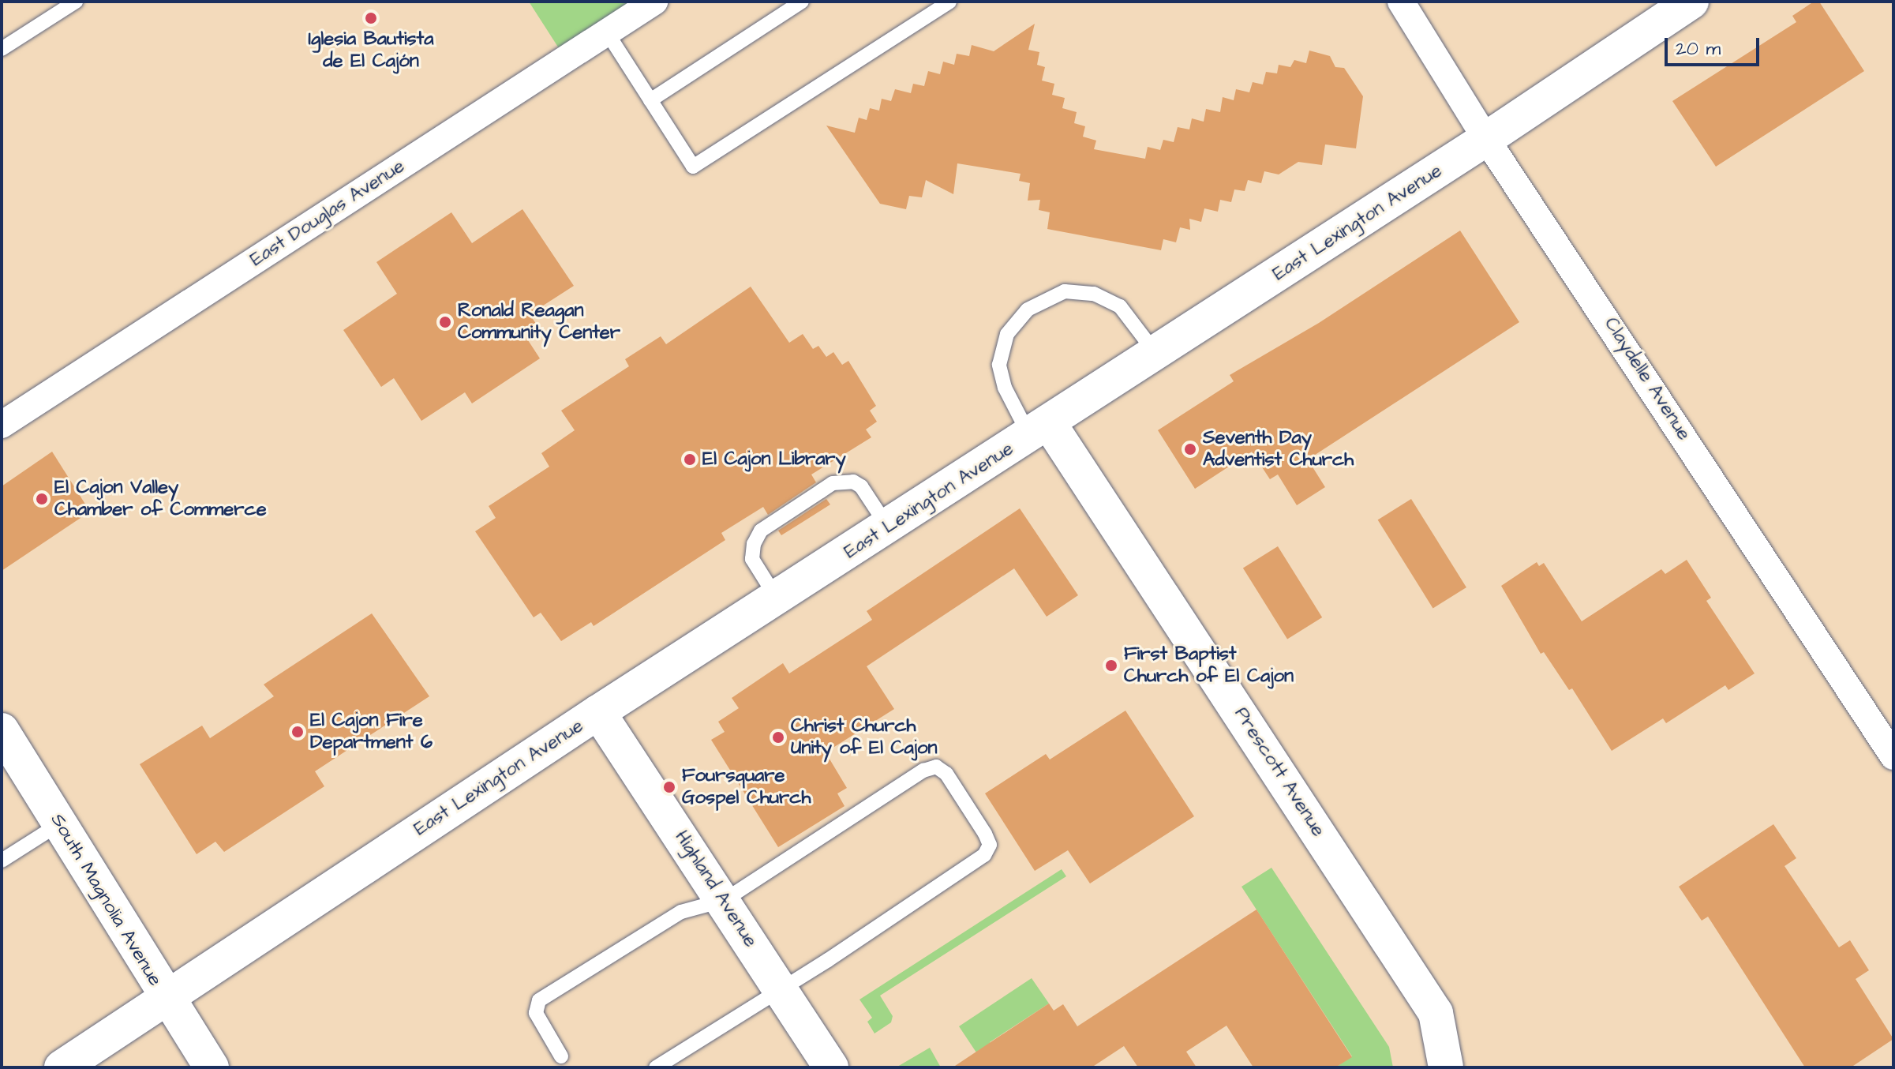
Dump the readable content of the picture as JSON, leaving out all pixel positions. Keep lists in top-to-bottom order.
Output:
{
  "streets": {
    "street": [
      "East Douglas Avenue",
      "East Lexington Avenue",
      "Claydelle Avenue",
      "Prescott Avenue",
      "Highland Avenue",
      "South Magnolia Avenue"
    ]
  },
  "crossings": [
    ["East Lexington Avenue", "Claydelle Avenue"],
    ["East Lexington Avenue", "Prescott Avenue"],
    ["East Lexington Avenue", "Highland Avenue"],
    ["East Lexington Avenue", "South Magnolia Avenue"]
  ],
  "places": [
    "Iglesia Bautista de El Cajón",
    "Ronald Reagan Community Center",
    "Seventh Day Adventist Church",
    "El Cajon Library",
    "El Cajon Valley Chamber of Commerce",
    "First Baptist Church of El Cajon",
    "El Cajon Fire Department 6",
    "Christ Church Unity of El Cajon",
    "Foursquare Gospel Church"
  ],
  "scale_bar": "20 m"
}
